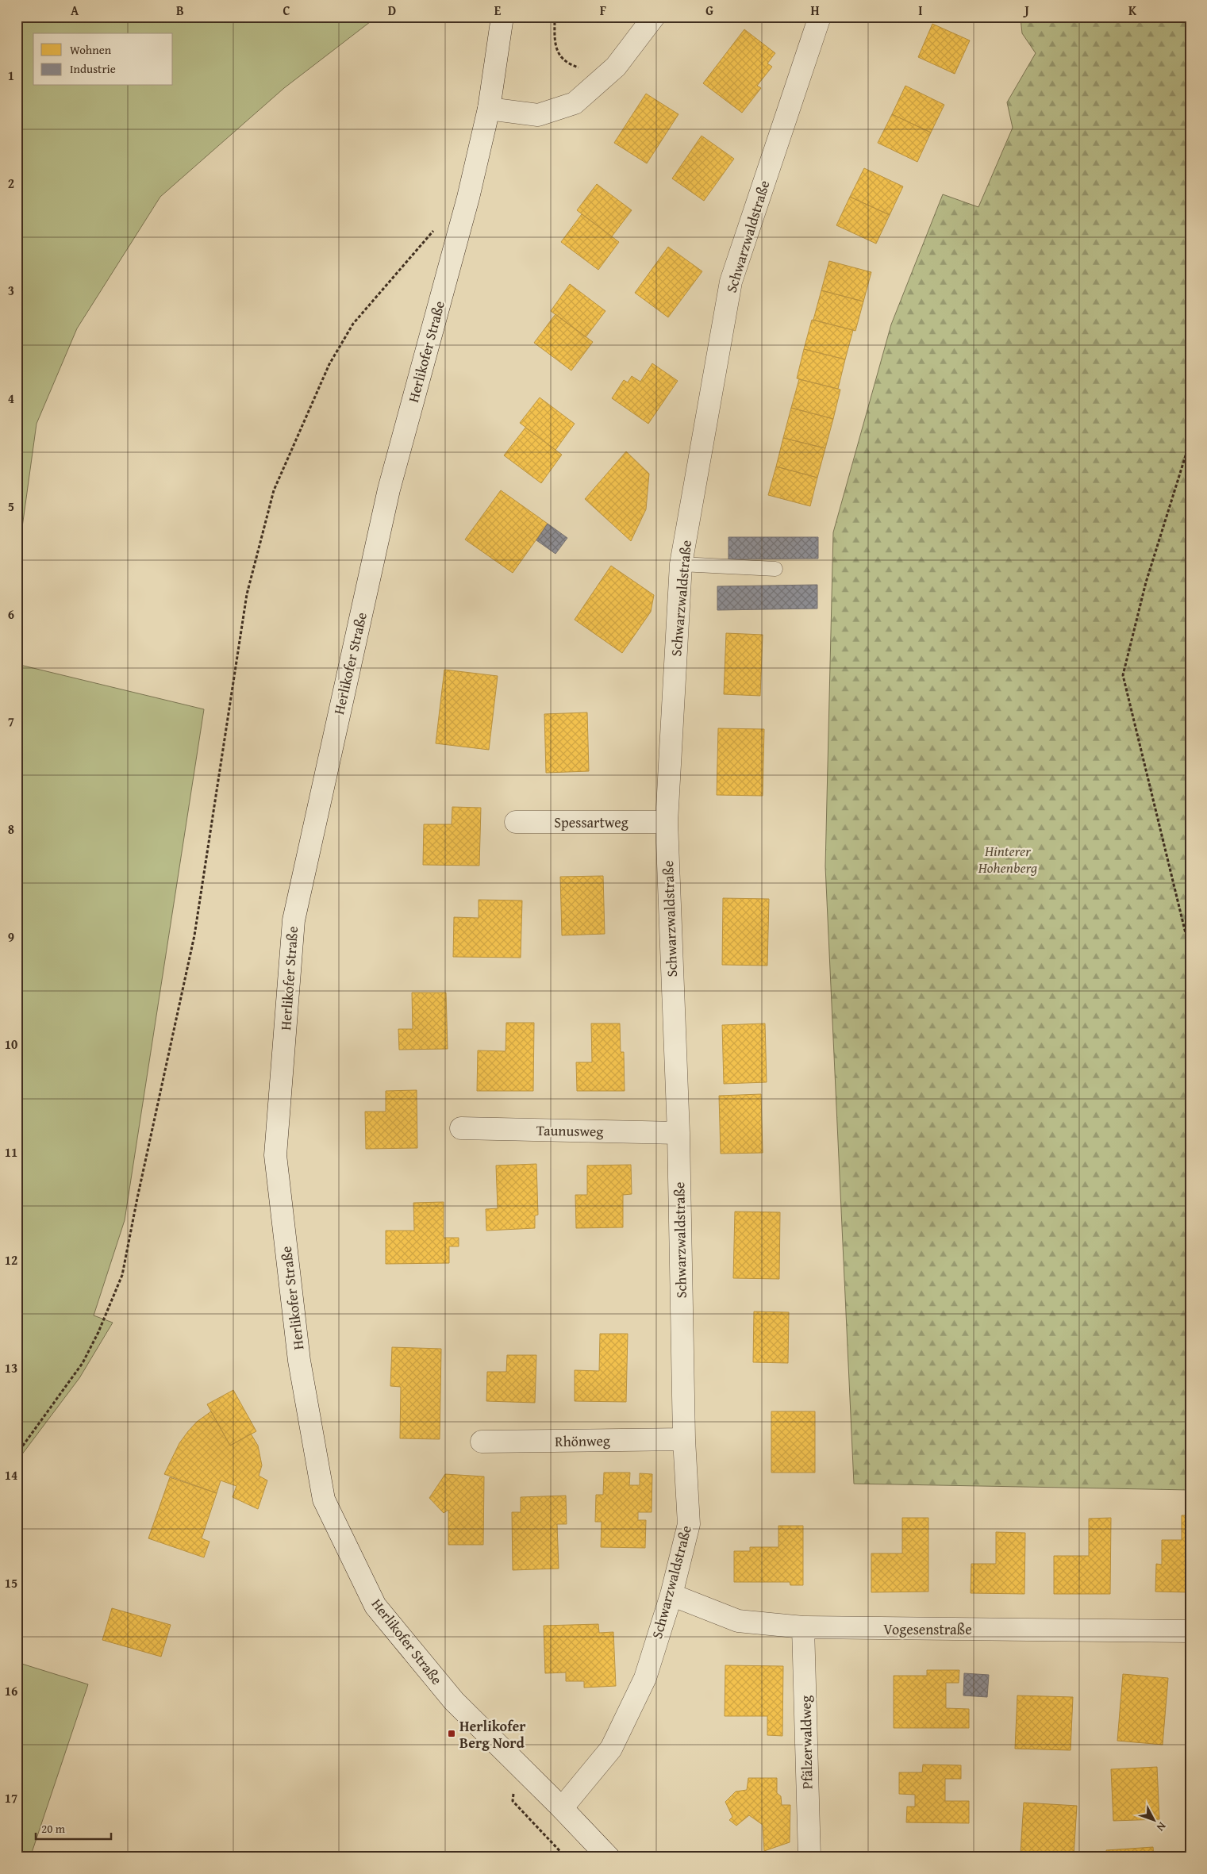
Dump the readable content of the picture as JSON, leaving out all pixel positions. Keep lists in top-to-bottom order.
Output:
{
  "streets": {
    "street": [
      "Schwarzwaldstraße",
      "Herlikofer Straße",
      "Spessartweg",
      "Taunusweg",
      "Rhönweg",
      "Vogesenstraße",
      "Pfälzerwaldweg"
    ]
  },
  "crossings": [
    ["Schwarzwaldstraße", "Herlikofer Straße"],
    ["Schwarzwaldstraße", "Spessartweg"],
    ["Schwarzwaldstraße", "Taunusweg"],
    ["Schwarzwaldstraße", "Rhönweg"],
    ["Schwarzwaldstraße", "Vogesenstraße"],
    ["Vogesenstraße", "Pfälzerwaldweg"]
  ],
  "parks": ["Hinterer Hohenberg"],
  "places": {
    "transit": ["Herlikofer Berg Nord"]
  },
  "legend": ["Wohnen", "Industrie"],
  "scale_bar": "20 m",
  "north": "bottom right",
  "grid": {
    "columns": [
      "A",
      "B",
      "C",
      "D",
      "E",
      "F",
      "G",
      "H",
      "I",
      "J",
      "K"
    ],
    "rows": [
      "1",
      "2",
      "3",
      "4",
      "5",
      "6",
      "7",
      "8",
      "9",
      "10",
      "11",
      "12",
      "13",
      "14",
      "15",
      "16",
      "17"
    ]
  }
}
